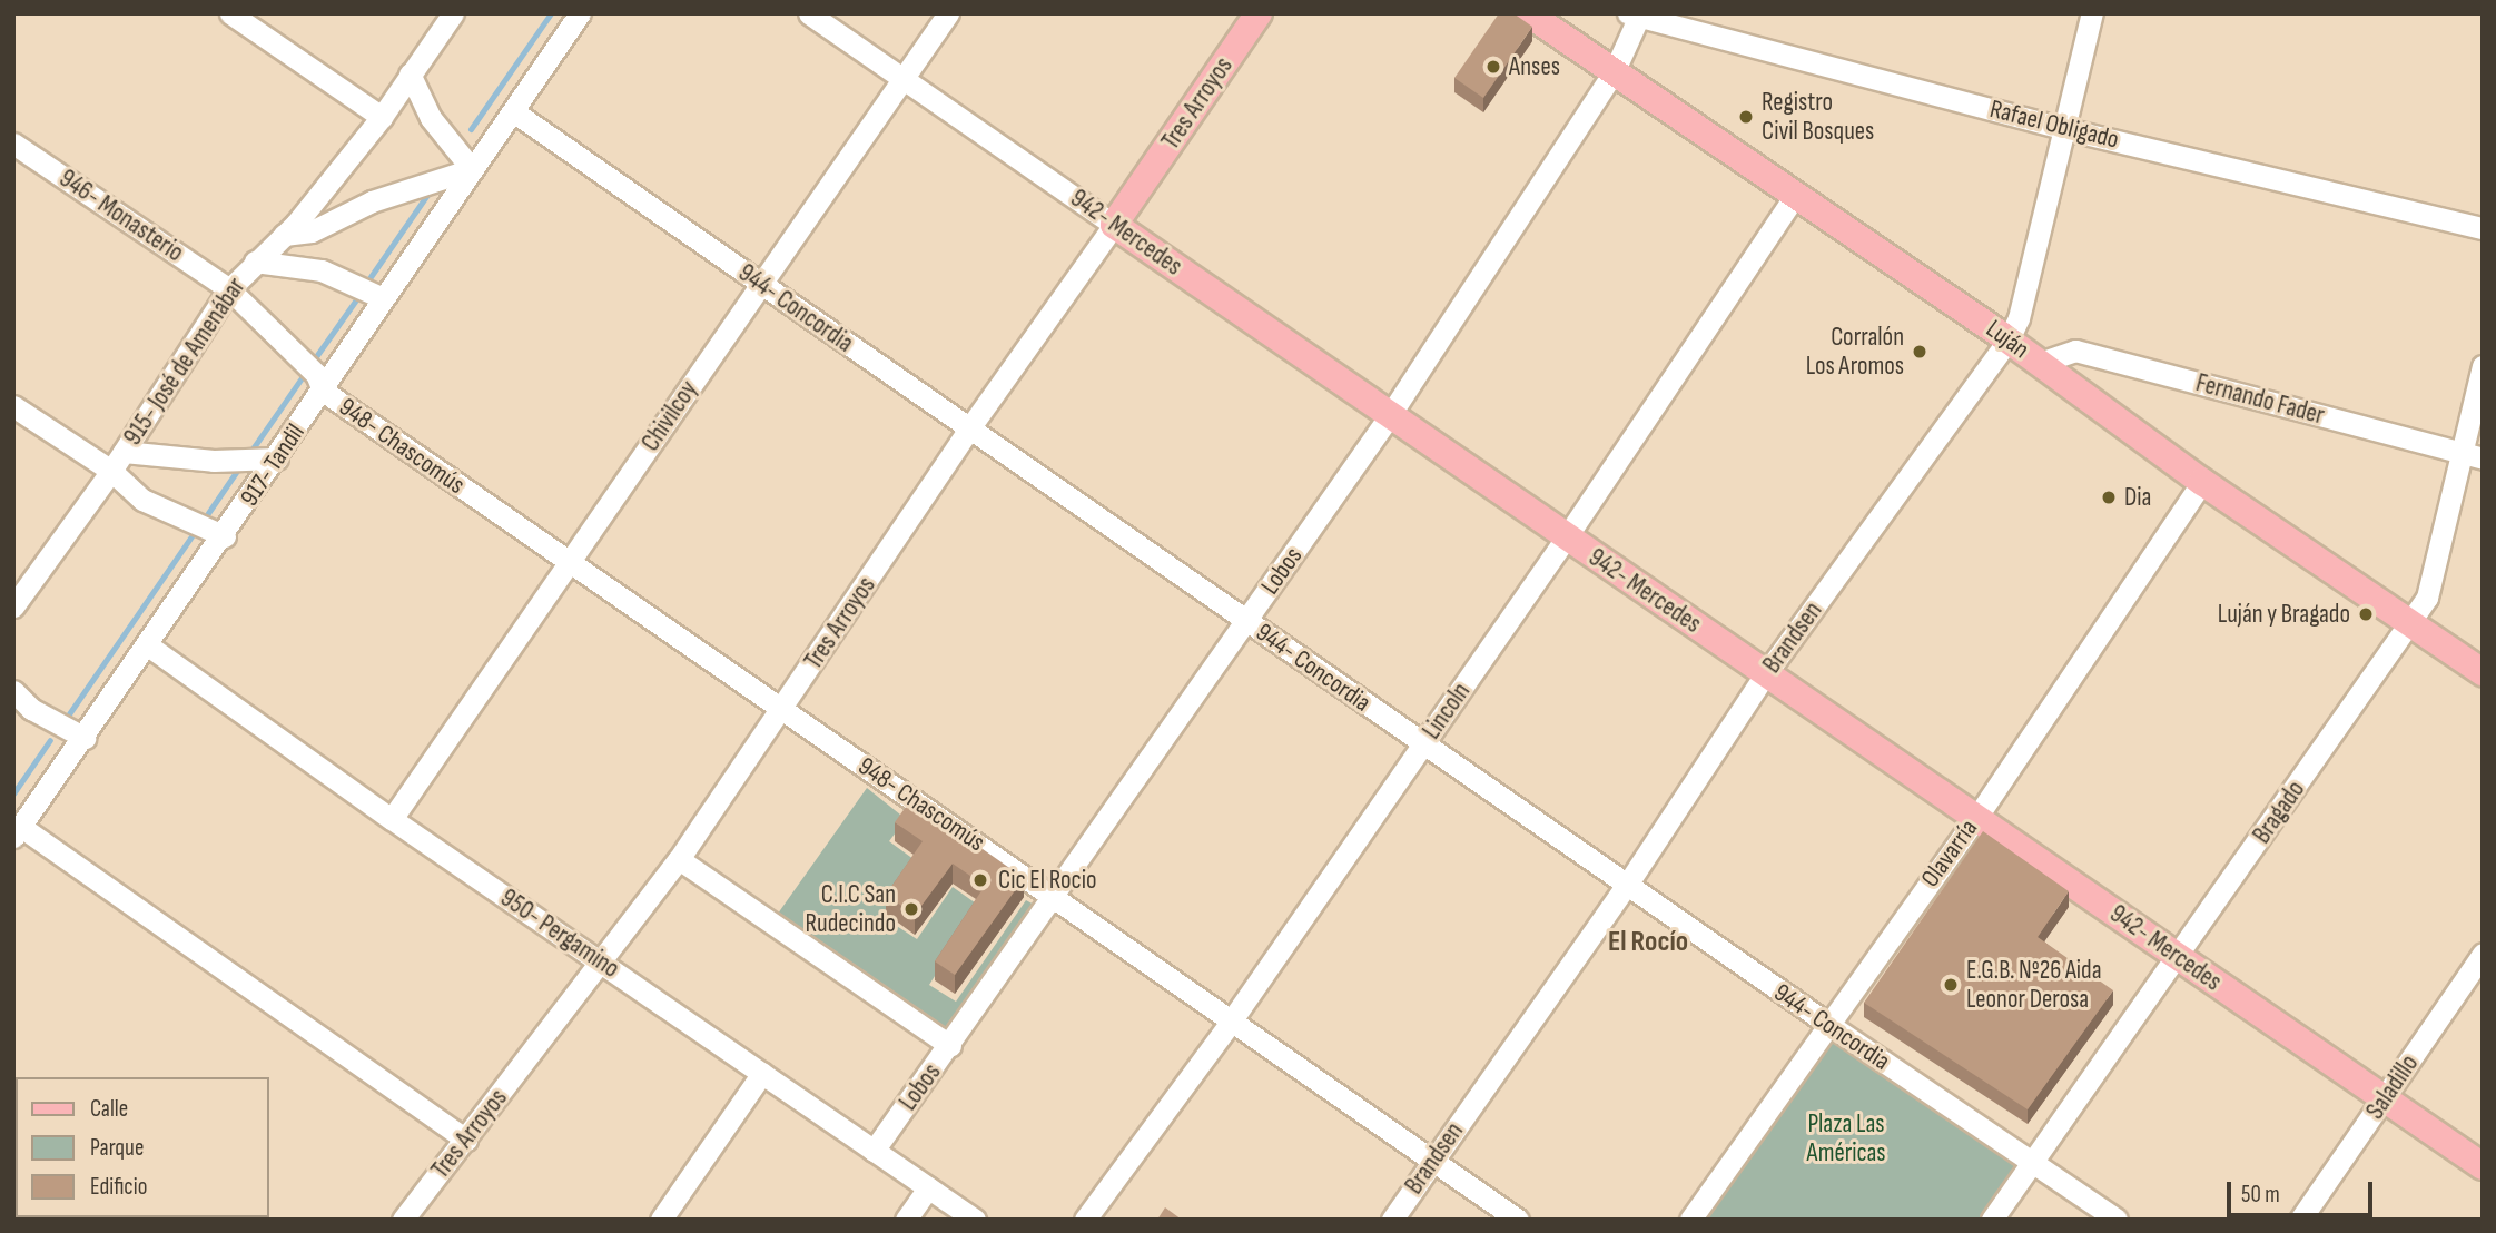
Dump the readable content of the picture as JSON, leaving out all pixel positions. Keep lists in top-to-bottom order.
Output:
{
  "streets": {
    "main road": ["Tres Arroyos", "942- Mercedes", "Luján"],
    "street": [
      "Rafael Obligado",
      "946- Monasterio",
      "944- Concordia",
      "915- José de Amenábar",
      "Fernando Fader",
      "Chivilcoy",
      "948- Chascomús",
      "917- Tandil",
      "Lobos",
      "Brandsen",
      "Lincoln",
      "Bragado",
      "Olavarría",
      "950- Pergamino",
      "Saladillo"
    ]
  },
  "crossings": [
    ["Tres Arroyos", "942- Mercedes"],
    ["Tres Arroyos", "944- Concordia"],
    ["Tres Arroyos", "948- Chascomús"],
    ["Tres Arroyos", "950- Pergamino"],
    ["Rafael Obligado", "Lobos"],
    ["Rafael Obligado", "Brandsen"],
    ["946- Monasterio", "915- José de Amenábar"],
    ["946- Monasterio", "948- Chascomús"],
    ["946- Monasterio", "917- Tandil"],
    ["942- Mercedes", "Chivilcoy"],
    ["942- Mercedes", "Lobos"],
    ["942- Mercedes", "Brandsen"],
    ["942- Mercedes", "Lincoln"],
    ["942- Mercedes", "Bragado"],
    ["942- Mercedes", "Olavarría"],
    ["942- Mercedes", "Saladillo"],
    ["944- Concordia", "Chivilcoy"],
    ["944- Concordia", "917- Tandil"],
    ["944- Concordia", "Lobos"],
    ["944- Concordia", "Brandsen"],
    ["944- Concordia", "Lincoln"],
    ["944- Concordia", "Bragado"],
    ["944- Concordia", "Olavarría"],
    ["Luján", "Fernando Fader"],
    ["Luján", "Lobos"],
    ["Luján", "Brandsen"],
    ["Luján", "Lincoln"],
    ["Luján", "Bragado"],
    ["Luján", "Olavarría"],
    ["Fernando Fader", "Bragado"],
    ["Chivilcoy", "948- Chascomús"],
    ["Chivilcoy", "950- Pergamino"],
    ["948- Chascomús", "917- Tandil"],
    ["948- Chascomús", "Lobos"],
    ["948- Chascomús", "Brandsen"],
    ["948- Chascomús", "Lincoln"],
    ["917- Tandil", "950- Pergamino"],
    ["Lobos", "950- Pergamino"]
  ],
  "districts": ["El Rocío"],
  "parks": ["Plaza Las Américas"],
  "places": [
    "Anses",
    "Registro Civil Bosques",
    "Corralón Los Aromos",
    "Dia",
    "Luján y Bragado",
    "Cic El Rocio",
    "C.I.C San Rudecindo",
    "E.G.B. Nº26 Aida Leonor Derosa"
  ],
  "legend": ["Calle", "Parque", "Edificio"],
  "scale_bar": "50 m"
}
